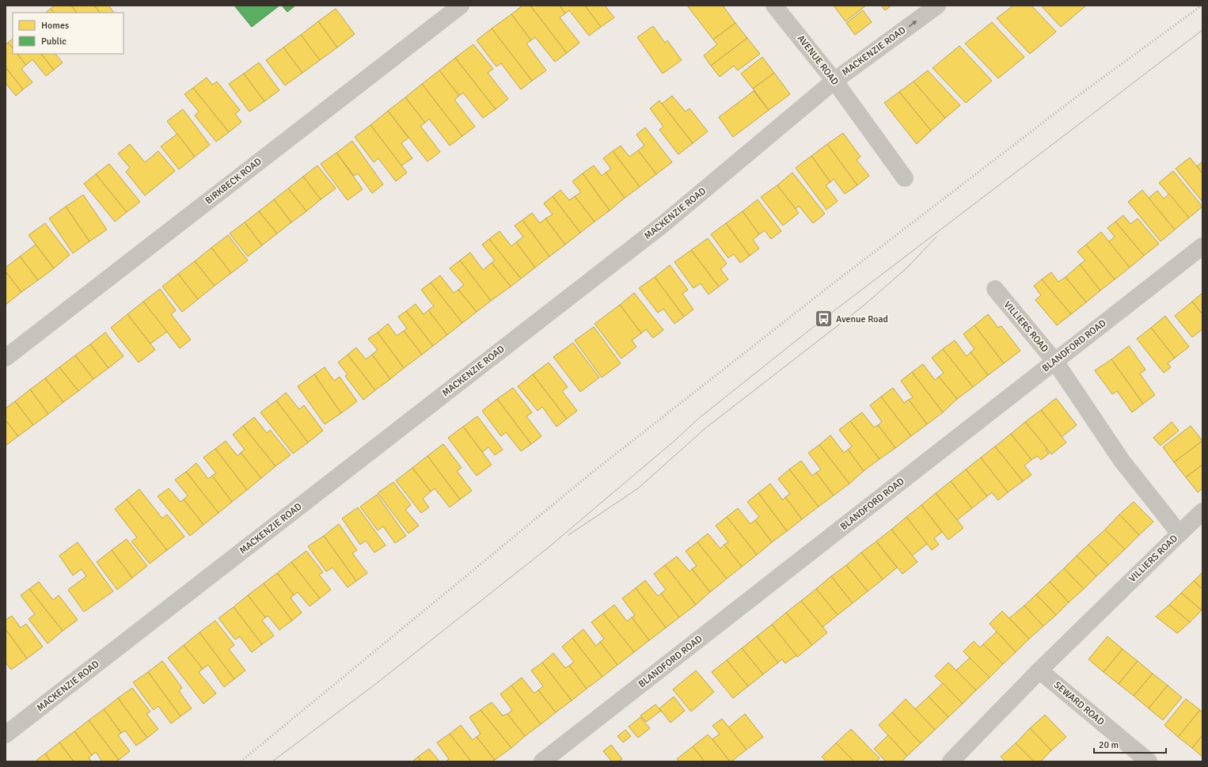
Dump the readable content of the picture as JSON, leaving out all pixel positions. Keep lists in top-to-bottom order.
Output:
{
  "streets": {
    "street": [
      "MACKENZIE ROAD",
      "AVENUE ROAD",
      "BIRKBECK ROAD",
      "VILLIERS ROAD",
      "BLANDFORD ROAD",
      "SEWARD ROAD"
    ]
  },
  "crossings": [
    ["MACKENZIE ROAD", "AVENUE ROAD"],
    ["VILLIERS ROAD", "BLANDFORD ROAD"],
    ["VILLIERS ROAD", "SEWARD ROAD"]
  ],
  "places": {
    "bus stop": ["Avenue Road"]
  },
  "legend": ["Homes", "Public"],
  "scale_bar": "20 m"
}
